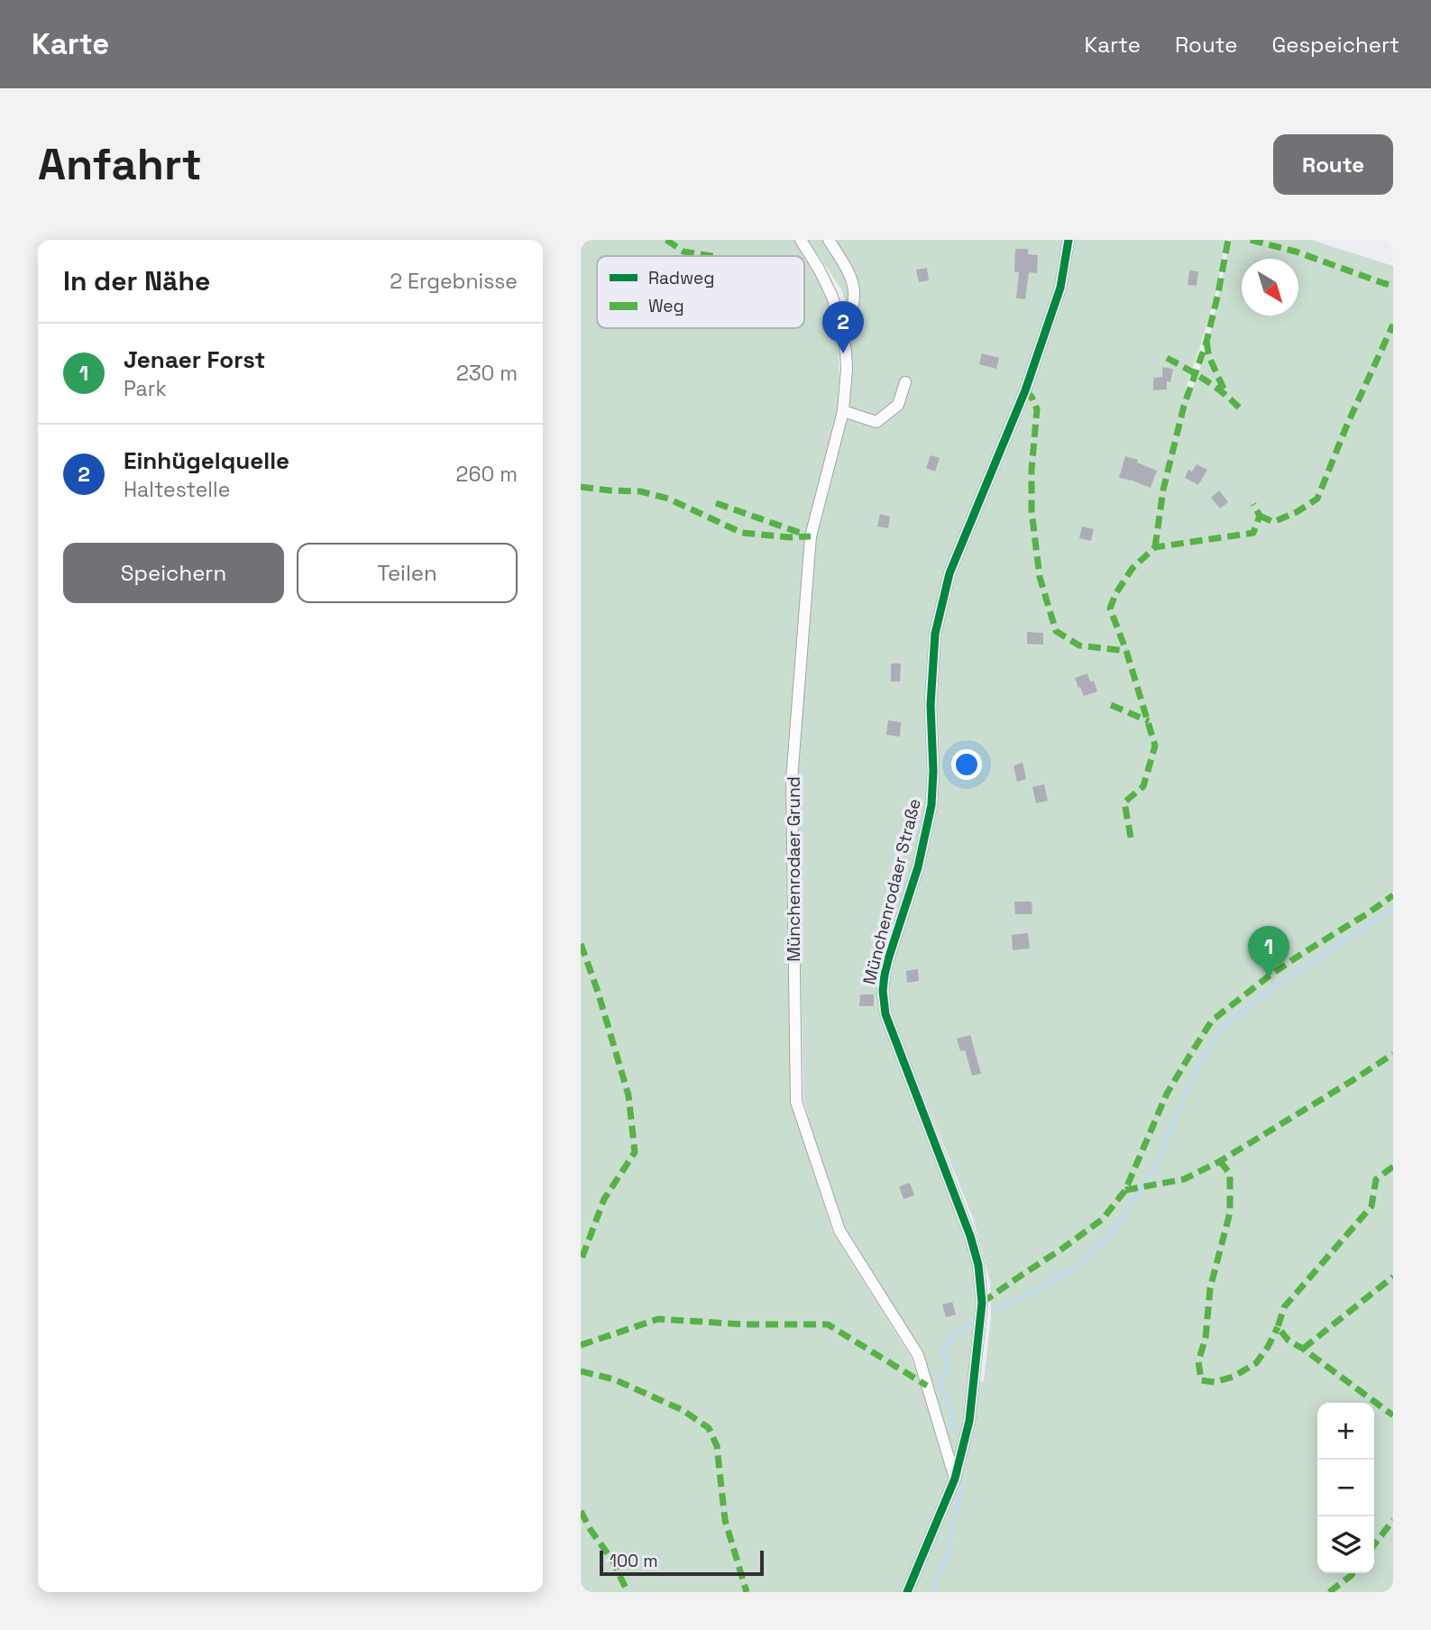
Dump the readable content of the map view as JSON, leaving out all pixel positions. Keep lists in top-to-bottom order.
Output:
{
  "streets": {
    "street": ["Münchenrodaer Grund", "Münchenrodaer Straße"]
  },
  "crossings": [
    ["Münchenrodaer Grund", "Münchenrodaer Straße"]
  ],
  "legend": ["Radweg", "Weg"],
  "scale_bar": "100 m",
  "north": "bottom right",
  "page": {
    "header": "Karte",
    "nav": ["Karte", "Route", "Gespeichert"],
    "buttons": [
      "Route",
      ["Speichern", "Teilen"]
    ],
    "title": "Anfahrt",
    "heading": ["In der Nähe", "2 Ergebnisse"],
    "pins": ["2", "1"],
    "list": [
      {
        "mark": "1",
        "name": "Jenaer Forst",
        "note": "Park",
        "value": "230 m"
      },
      {
        "mark": "2",
        "name": "Einhügelquelle",
        "note": "Haltestelle",
        "value": "260 m"
      }
    ],
    "map_buttons": ["+", "−"],
    "scale": "100 m"
  }
}
